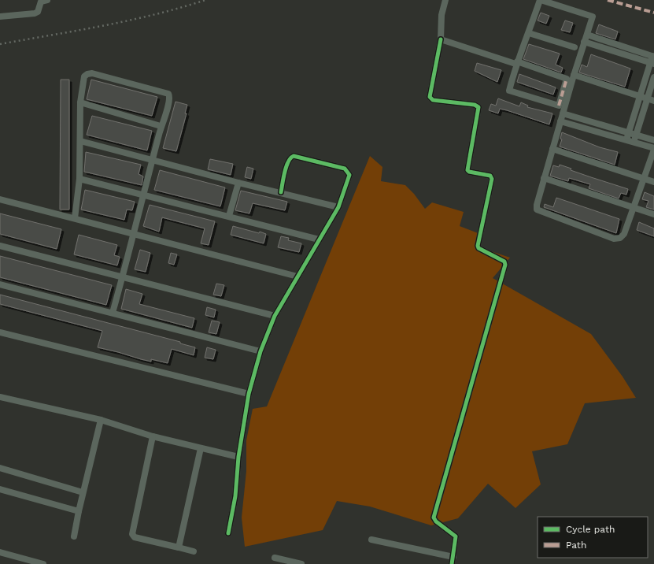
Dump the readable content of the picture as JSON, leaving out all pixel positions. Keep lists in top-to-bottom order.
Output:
{
  "legend": ["Cycle path", "Path"]
}
